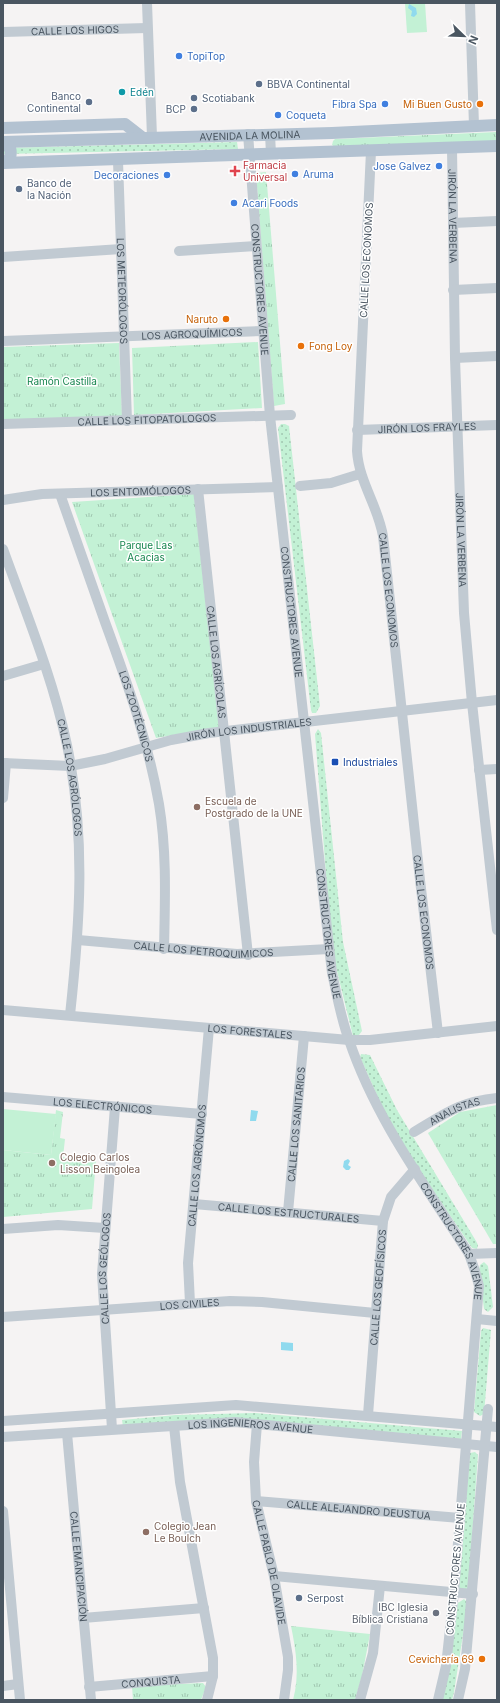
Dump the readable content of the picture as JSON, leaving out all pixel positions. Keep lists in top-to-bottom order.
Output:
{
  "streets": {
    "main road": ["AVENIDA LA MOLINA"],
    "street": [
      "CALLE LOS HIGOS",
      "JIRÓN LA VERBENA",
      "CALLE LOS ECONOMOS",
      "CONSTRUCTORES AVENUE",
      "LOS METEORÓLOGOS",
      "LOS AGROQUÍMICOS",
      "CALLE LOS FITOPATOLOGOS",
      "JIRÓN LOS FRAYLES",
      "LOS ENTOMÓLOGOS",
      "CALLE LOS AGRÍCOLAS",
      "LOS ZOOTÉCNICOS",
      "JIRÓN LOS INDUSTRIALES",
      "CALLE LOS AGRÓLOGOS",
      "CALLE LOS PETROQUIMICOS",
      "LOS FORESTALES",
      "LOS ELECTRÓNICOS",
      "ANALISTAS",
      "CALLE LOS SANITARIOS",
      "CALLE LOS AGRÓNOMOS",
      "CALLE LOS ESTRUCTURALES",
      "CALLE LOS GEÓLOGOS",
      "CALLE LOS GEOFÍSICOS",
      "LOS CIVILES",
      "LOS INGENIEROS AVENUE",
      "CALLE ALEJANDRO DEUSTUA",
      "CALLE PABLO DE OLAVIDE",
      "CALLE EMANCIPACIÓN",
      "CONQUISTA"
    ]
  },
  "crossings": [
    ["AVENIDA LA MOLINA", "JIRÓN LA VERBENA"],
    ["AVENIDA LA MOLINA", "CALLE LOS ECONOMOS"],
    ["AVENIDA LA MOLINA", "CONSTRUCTORES AVENUE"],
    ["AVENIDA LA MOLINA", "LOS METEORÓLOGOS"],
    ["JIRÓN LA VERBENA", "JIRÓN LOS FRAYLES"],
    ["JIRÓN LA VERBENA", "JIRÓN LOS INDUSTRIALES"],
    ["CALLE LOS ECONOMOS", "JIRÓN LOS FRAYLES"],
    ["CALLE LOS ECONOMOS", "JIRÓN LOS INDUSTRIALES"],
    ["CALLE LOS ECONOMOS", "LOS FORESTALES"],
    ["CONSTRUCTORES AVENUE", "LOS AGROQUÍMICOS"],
    ["CONSTRUCTORES AVENUE", "CALLE LOS FITOPATOLOGOS"],
    ["CONSTRUCTORES AVENUE", "LOS ENTOMÓLOGOS"],
    ["CONSTRUCTORES AVENUE", "JIRÓN LOS INDUSTRIALES"],
    ["CONSTRUCTORES AVENUE", "CALLE LOS PETROQUIMICOS"],
    ["CONSTRUCTORES AVENUE", "LOS FORESTALES"],
    ["CONSTRUCTORES AVENUE", "CALLE LOS GEOFÍSICOS"],
    ["CONSTRUCTORES AVENUE", "LOS INGENIEROS AVENUE"],
    ["CONSTRUCTORES AVENUE", "CALLE ALEJANDRO DEUSTUA"],
    ["LOS METEORÓLOGOS", "LOS AGROQUÍMICOS"],
    ["LOS METEORÓLOGOS", "CALLE LOS FITOPATOLOGOS"],
    ["LOS ENTOMÓLOGOS", "CALLE LOS AGRÍCOLAS"],
    ["LOS ENTOMÓLOGOS", "LOS ZOOTÉCNICOS"],
    ["CALLE LOS AGRÍCOLAS", "JIRÓN LOS INDUSTRIALES"],
    ["CALLE LOS AGRÍCOLAS", "CALLE LOS PETROQUIMICOS"],
    ["LOS ZOOTÉCNICOS", "JIRÓN LOS INDUSTRIALES"],
    ["LOS ZOOTÉCNICOS", "CALLE LOS PETROQUIMICOS"],
    ["JIRÓN LOS INDUSTRIALES", "CALLE LOS AGRÓLOGOS"],
    ["CALLE LOS AGRÓLOGOS", "CALLE LOS PETROQUIMICOS"],
    ["CALLE LOS AGRÓLOGOS", "LOS FORESTALES"],
    ["LOS FORESTALES", "CALLE LOS SANITARIOS"],
    ["LOS FORESTALES", "CALLE LOS AGRÓNOMOS"],
    ["LOS ELECTRÓNICOS", "CALLE LOS AGRÓNOMOS"],
    ["LOS ELECTRÓNICOS", "CALLE LOS GEÓLOGOS"],
    ["CALLE LOS SANITARIOS", "CALLE LOS ESTRUCTURALES"],
    ["CALLE LOS AGRÓNOMOS", "CALLE LOS ESTRUCTURALES"],
    ["CALLE LOS AGRÓNOMOS", "LOS CIVILES"],
    ["CALLE LOS ESTRUCTURALES", "CALLE LOS GEOFÍSICOS"],
    ["CALLE LOS GEÓLOGOS", "LOS CIVILES"],
    ["CALLE LOS GEÓLOGOS", "LOS INGENIEROS AVENUE"],
    ["CALLE LOS GEOFÍSICOS", "LOS CIVILES"],
    ["CALLE LOS GEOFÍSICOS", "LOS INGENIEROS AVENUE"],
    ["LOS INGENIEROS AVENUE", "CALLE PABLO DE OLAVIDE"],
    ["LOS INGENIEROS AVENUE", "CALLE EMANCIPACIÓN"],
    ["CALLE ALEJANDRO DEUSTUA", "CALLE PABLO DE OLAVIDE"],
    ["CALLE EMANCIPACIÓN", "CONQUISTA"]
  ],
  "parks": ["Ramón Castilla", "Parque Las Acacias"],
  "places": {
    "other": [
      "TopiTop",
      "BBVA Continental",
      "Edén",
      "Scotiabank",
      "Banco Continental",
      "Fibra Spa",
      "Mi Buen Gusto",
      "BCP",
      "Coqueta",
      "Jose Galvez",
      "Aruma",
      "Decoraciones",
      "Banco de la Nación",
      "Acari Foods",
      "Naruto",
      "Fong Loy",
      "Escuela de Postgrado de la UNE",
      "Colegio Carlos Lisson Beingolea",
      "Colegio Jean Le Boulch",
      "Serpost",
      "IBC Iglesia Bíblica Cristiana",
      "Cevichería 69"
    ],
    "health": ["Farmacia Universal"],
    "transit": ["Industriales"]
  },
  "north": "bottom right"
}
